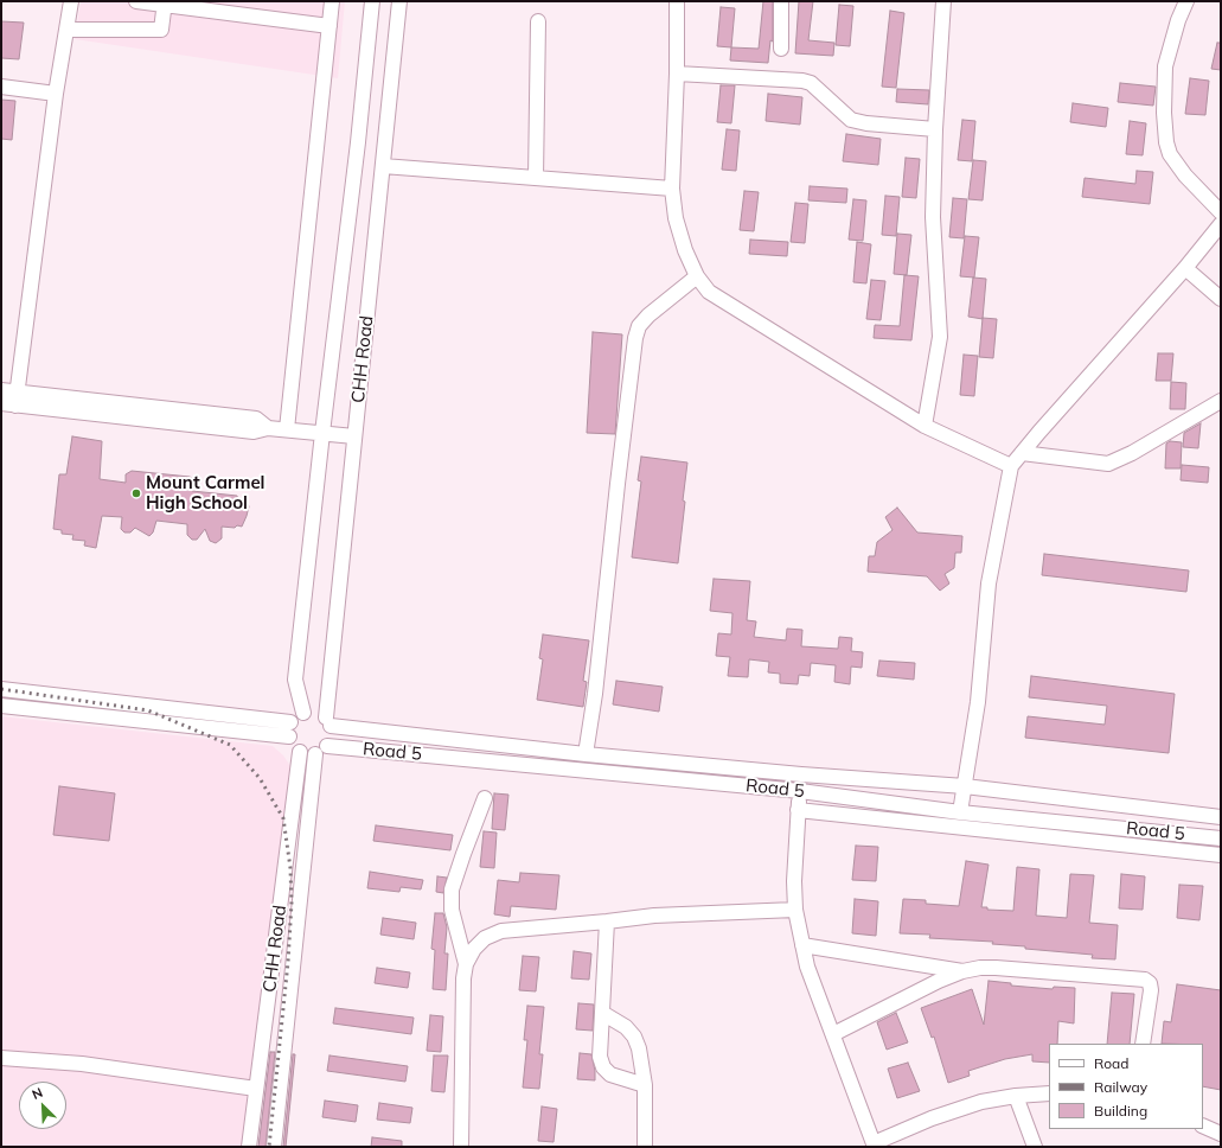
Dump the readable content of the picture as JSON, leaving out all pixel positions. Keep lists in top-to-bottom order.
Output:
{
  "streets": {
    "street": ["CHH Road", "Road 5"]
  },
  "crossings": [
    ["CHH Road", "Road 5"]
  ],
  "places": ["Mount Carmel High School"],
  "legend": ["Road", "Railway", "Building"],
  "north": "top left"
}
